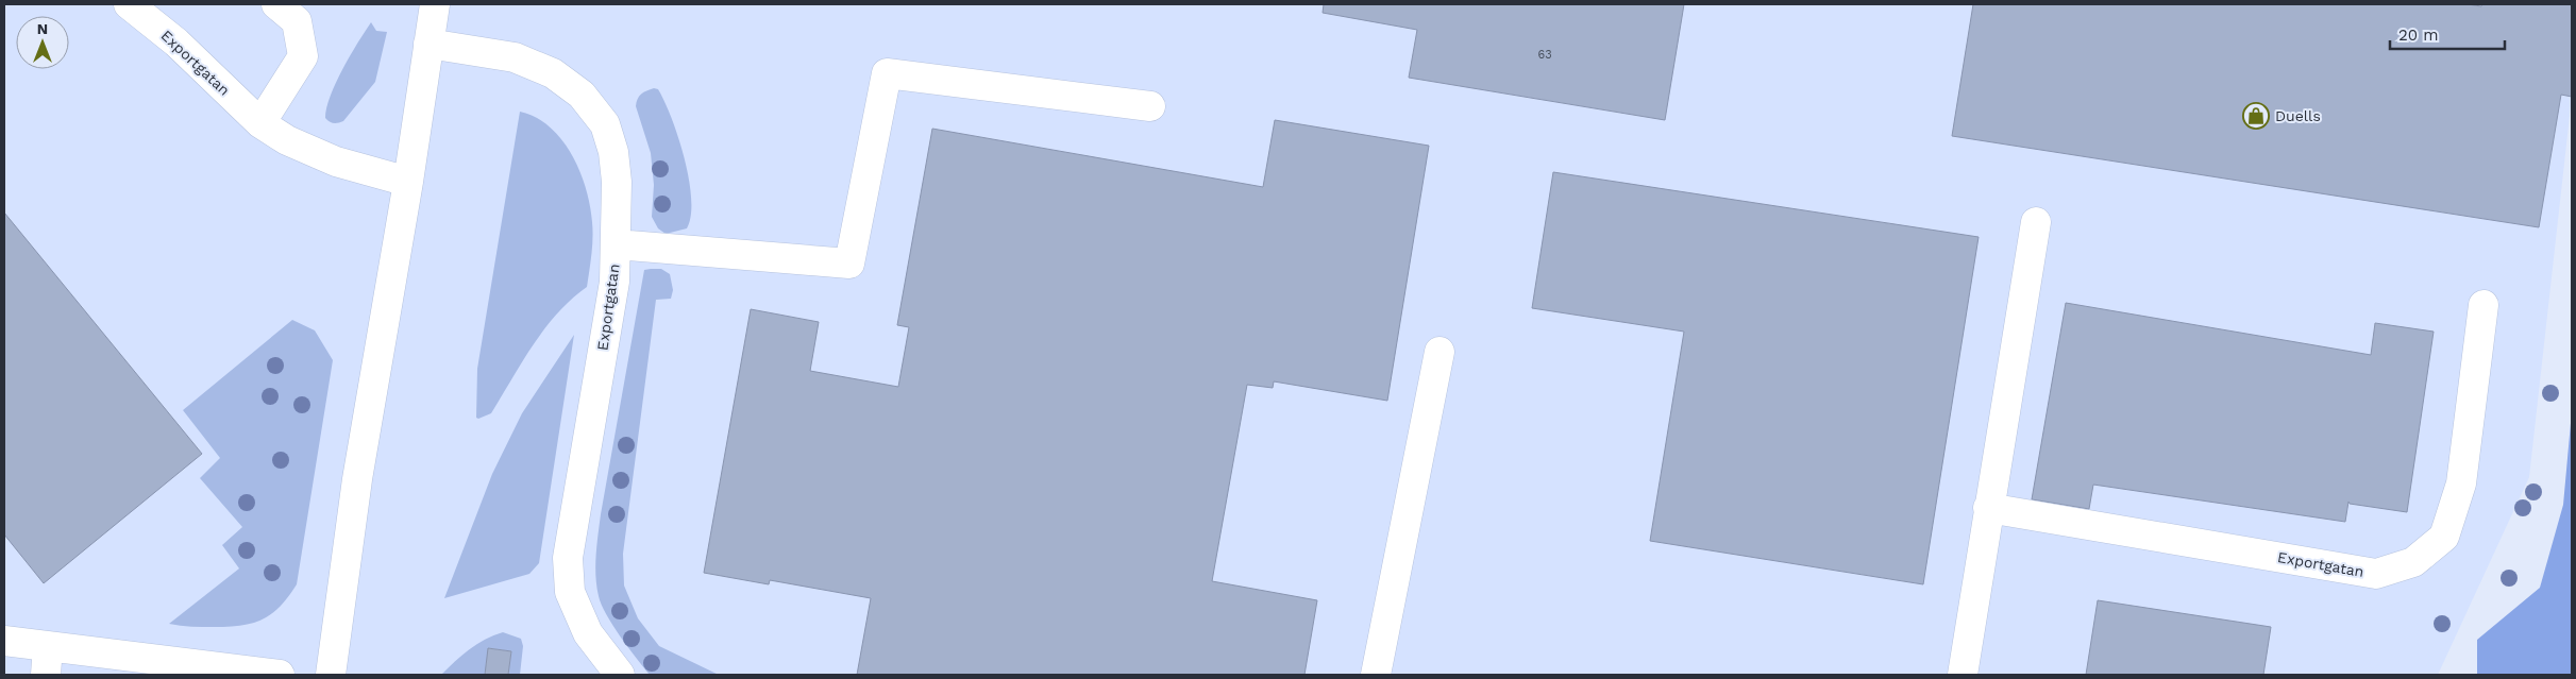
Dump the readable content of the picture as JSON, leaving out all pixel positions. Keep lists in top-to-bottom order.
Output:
{
  "streets": {
    "street": ["Exportgatan"]
  },
  "places": {
    "shop": ["Duells"]
  },
  "house_numbers": ["63"],
  "scale_bar": "20 m",
  "north": "top"
}
